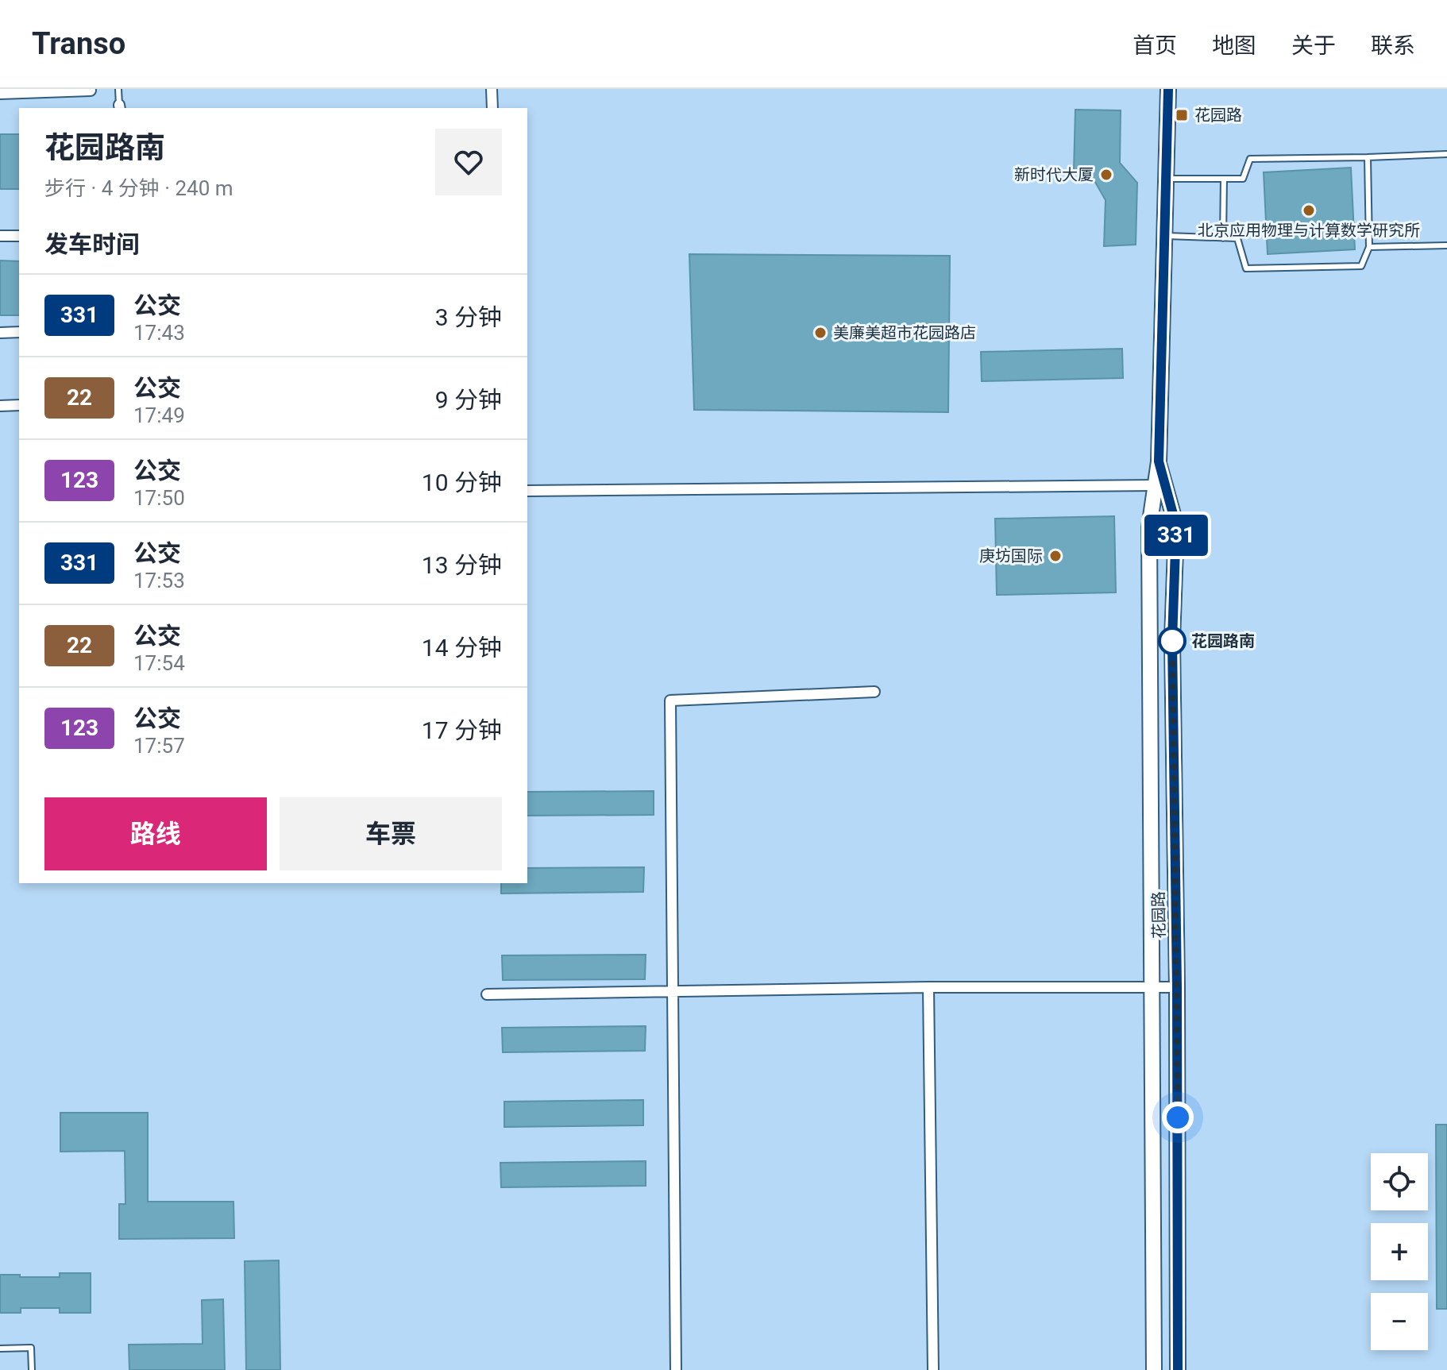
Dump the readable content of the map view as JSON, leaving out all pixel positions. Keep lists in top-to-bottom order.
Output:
{
  "streets": {
    "street": ["花园路"]
  },
  "places": {
    "transit": ["花园路"],
    "other": [
      "新时代大厦",
      "北京应用物理与计算数学研究所",
      "美廉美超市花园路店",
      "庚坊国际",
      "花园路南"
    ]
  },
  "lines": ["bus line 331"],
  "page": {
    "header": "Transo",
    "nav": [
      "首页",
      "地图",
      "关于",
      "联系"
    ],
    "on_map": "331",
    "heading": [
      ["花园路南", "步行 · 4 分钟 · 240 m"],
      "发车时间"
    ],
    "list": [
      {
        "mark": "331",
        "name": "公交",
        "note": "17:43",
        "value": "3 分钟"
      },
      {
        "mark": "22",
        "name": "公交",
        "note": "17:49",
        "value": "9 分钟"
      },
      {
        "mark": "123",
        "name": "公交",
        "note": "17:50",
        "value": "10 分钟"
      },
      {
        "mark": "331",
        "name": "公交",
        "note": "17:53",
        "value": "13 分钟"
      },
      {
        "mark": "22",
        "name": "公交",
        "note": "17:54",
        "value": "14 分钟"
      },
      {
        "mark": "123",
        "name": "公交",
        "note": "17:57",
        "value": "17 分钟"
      }
    ],
    "buttons": ["路线", "车票"],
    "map_buttons": ["+", "−"]
  }
}
